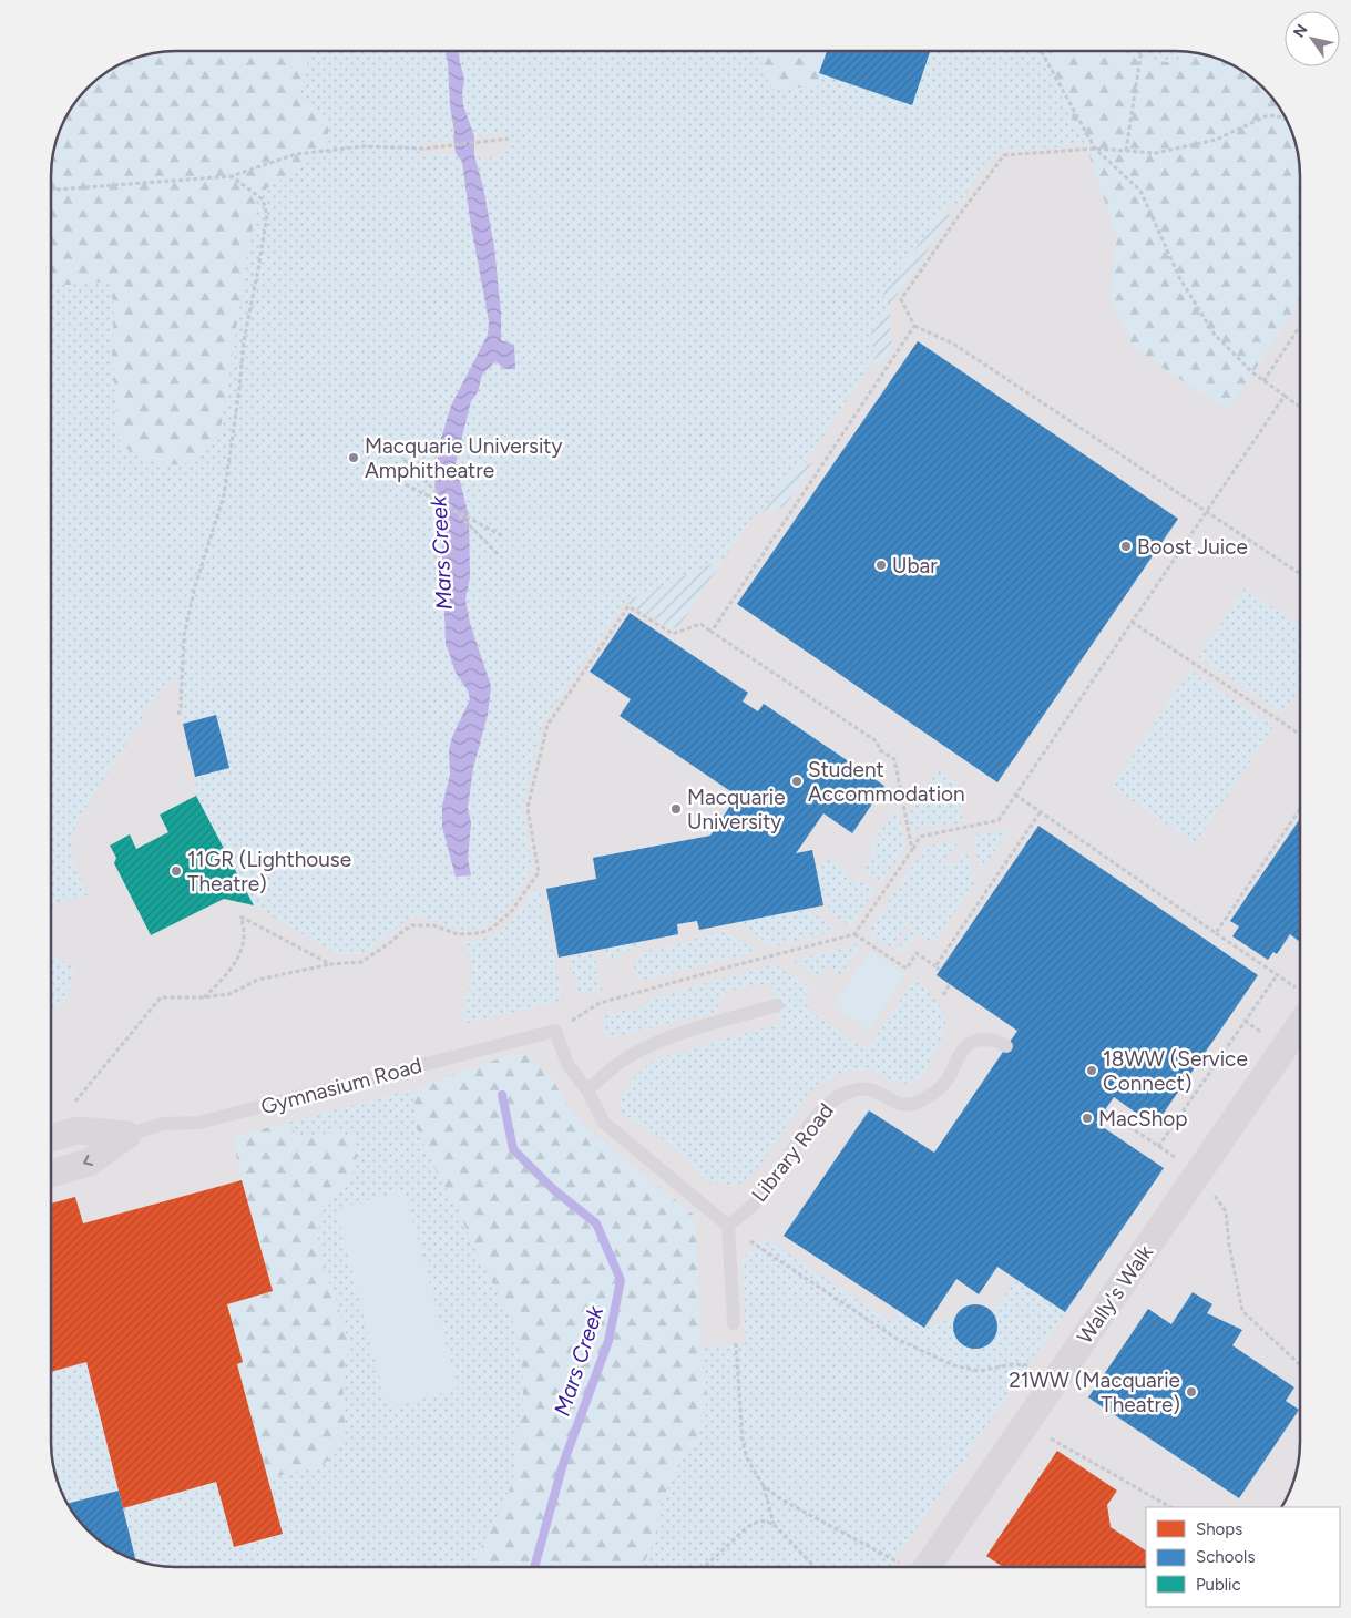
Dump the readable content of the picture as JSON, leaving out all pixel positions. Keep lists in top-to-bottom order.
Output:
{
  "streets": {
    "street": ["Gymnasium Road", "Wally's Walk"],
    "lane": ["Library Road"]
  },
  "water": ["Mars Creek"],
  "places": [
    "Macquarie University Amphitheatre",
    "Boost Juice",
    "Ubar",
    "Student Accommodation",
    "Macquarie University",
    "11GR (Lighthouse Theatre)",
    "18WW (Service Connect)",
    "MacShop",
    "21WW (Macquarie Theatre)"
  ],
  "legend": ["Shops", "Schools", "Public"],
  "north": "top left"
}
